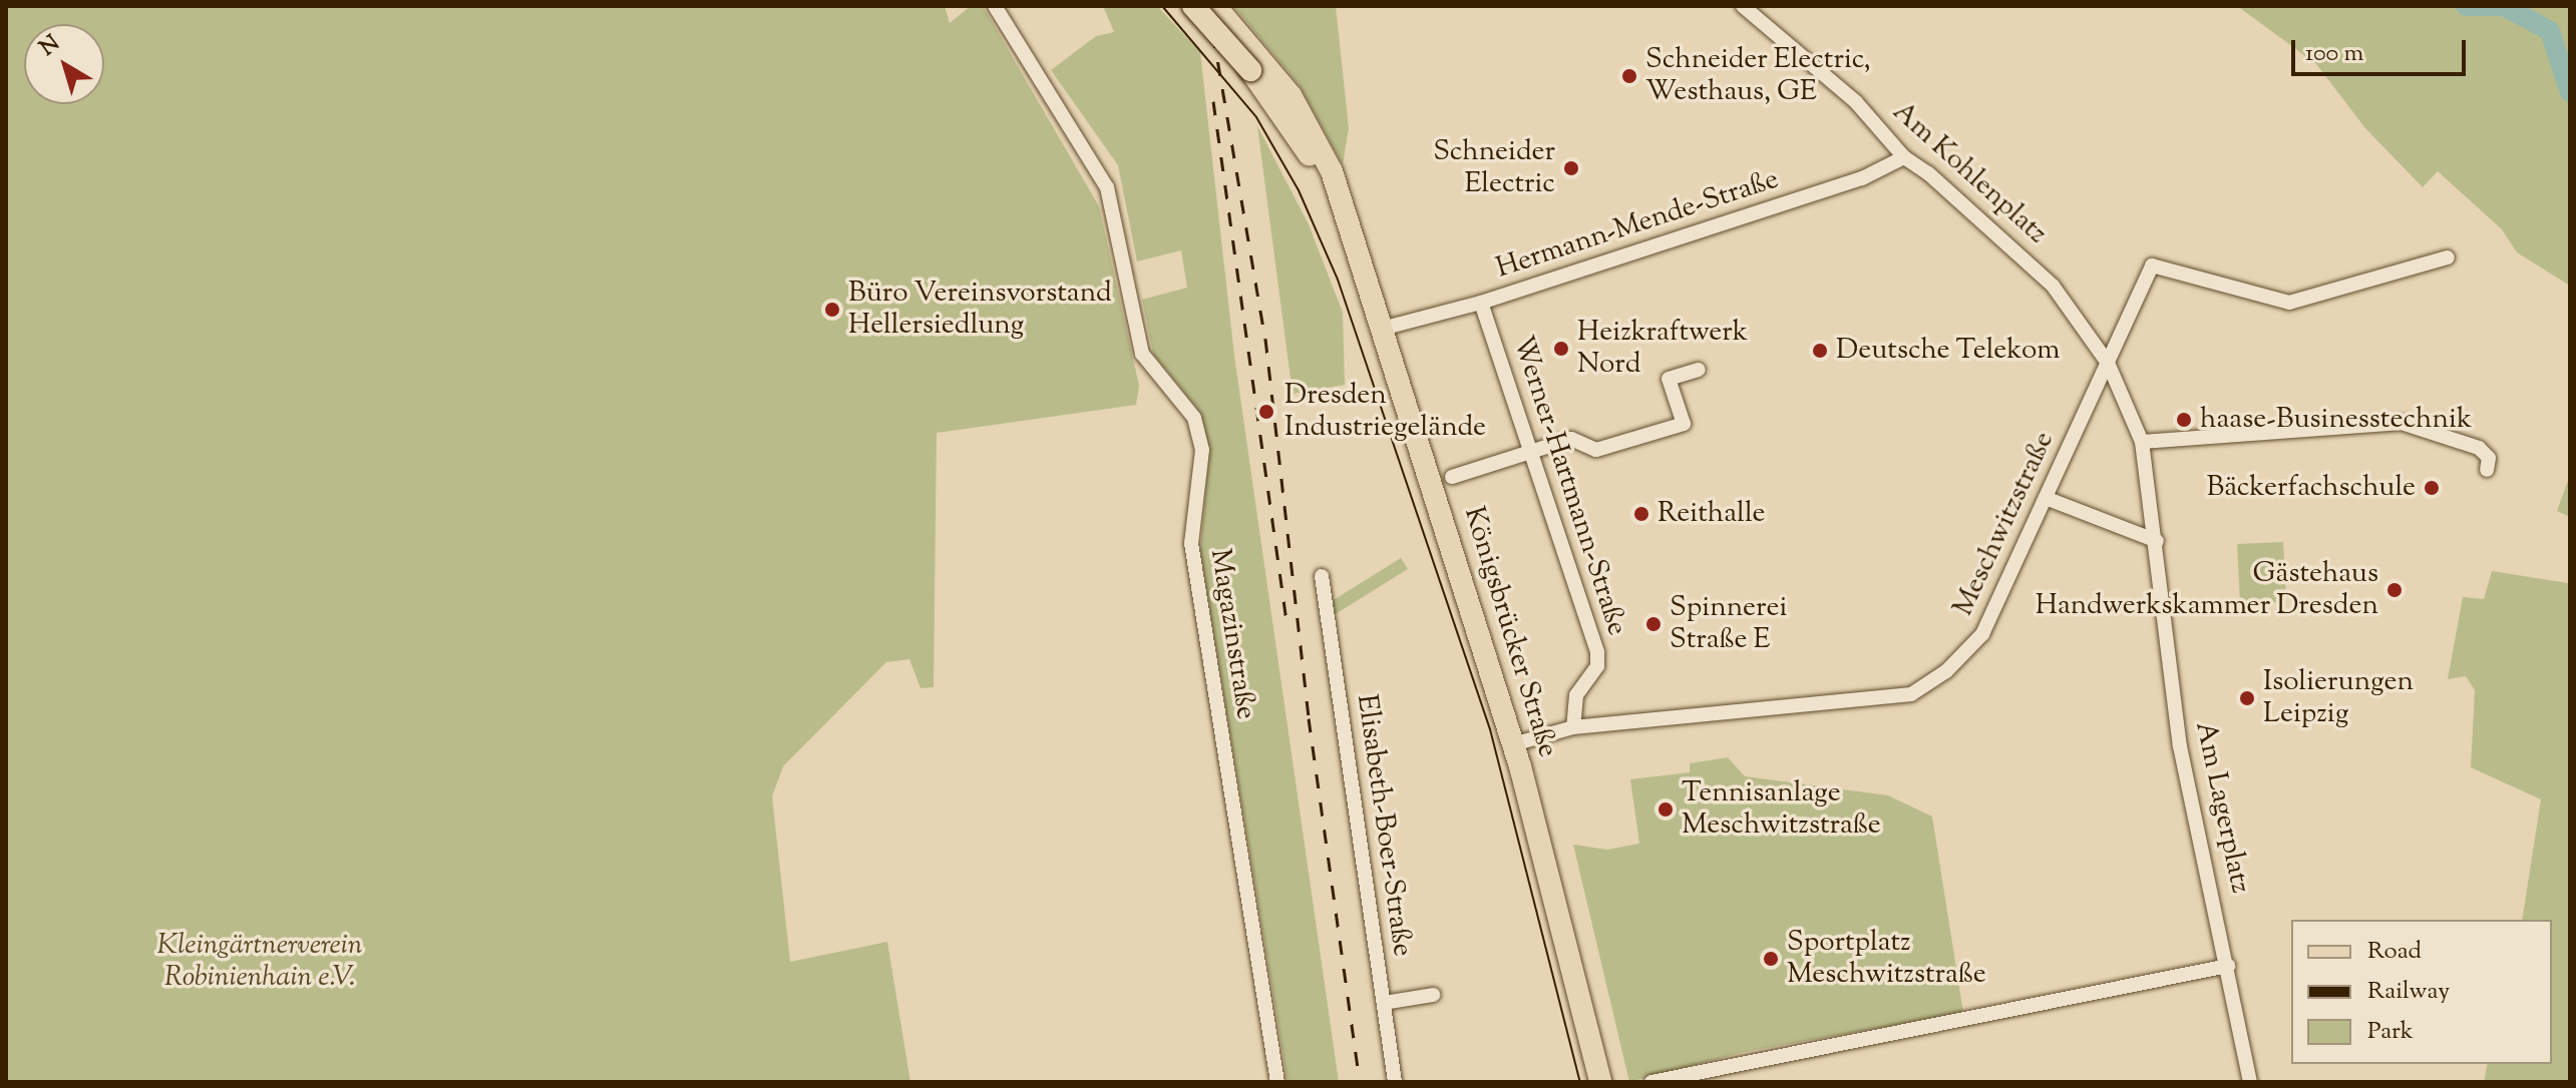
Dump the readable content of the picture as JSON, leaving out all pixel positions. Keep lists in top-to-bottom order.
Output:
{
  "streets": {
    "main road": ["Königsbrücker Straße"],
    "street": [
      "Am Kohlenplatz",
      "Hermann-Mende-Straße",
      "Werner-Hartmann-Straße",
      "Meschwitzstraße",
      "Magazinstraße",
      "Am Lagerplatz",
      "Elisabeth-Boer-Straße"
    ]
  },
  "crossings": [
    ["Am Kohlenplatz", "Hermann-Mende-Straße"],
    ["Am Kohlenplatz", "Meschwitzstraße"],
    ["Am Kohlenplatz", "Am Lagerplatz"],
    ["Hermann-Mende-Straße", "Werner-Hartmann-Straße"],
    ["Hermann-Mende-Straße", "Königsbrücker Straße"],
    ["Werner-Hartmann-Straße", "Meschwitzstraße"],
    ["Meschwitzstraße", "Königsbrücker Straße"],
    ["Meschwitzstraße", "Am Lagerplatz"]
  ],
  "parks": ["Kleingärtnerverein Robinienhain e.V."],
  "places": [
    "Schneider Electric, Westhaus, GE",
    "Schneider Electric",
    "Büro Vereinsvorstand Hellersiedlung",
    "Heizkraftwerk Nord",
    "Deutsche Telekom",
    "Dresden Industriegelände",
    "haase-Businesstechnik",
    "Bäckerfachschule",
    "Reithalle",
    "Gästehaus Handwerkskammer Dresden",
    "Spinnerei Straße E",
    "Isolierungen Leipzig",
    "Tennisanlage Meschwitzstraße",
    "Sportplatz Meschwitzstraße"
  ],
  "legend": ["Road", "Railway", "Park"],
  "scale_bar": "100 m",
  "north": "top left"
}
